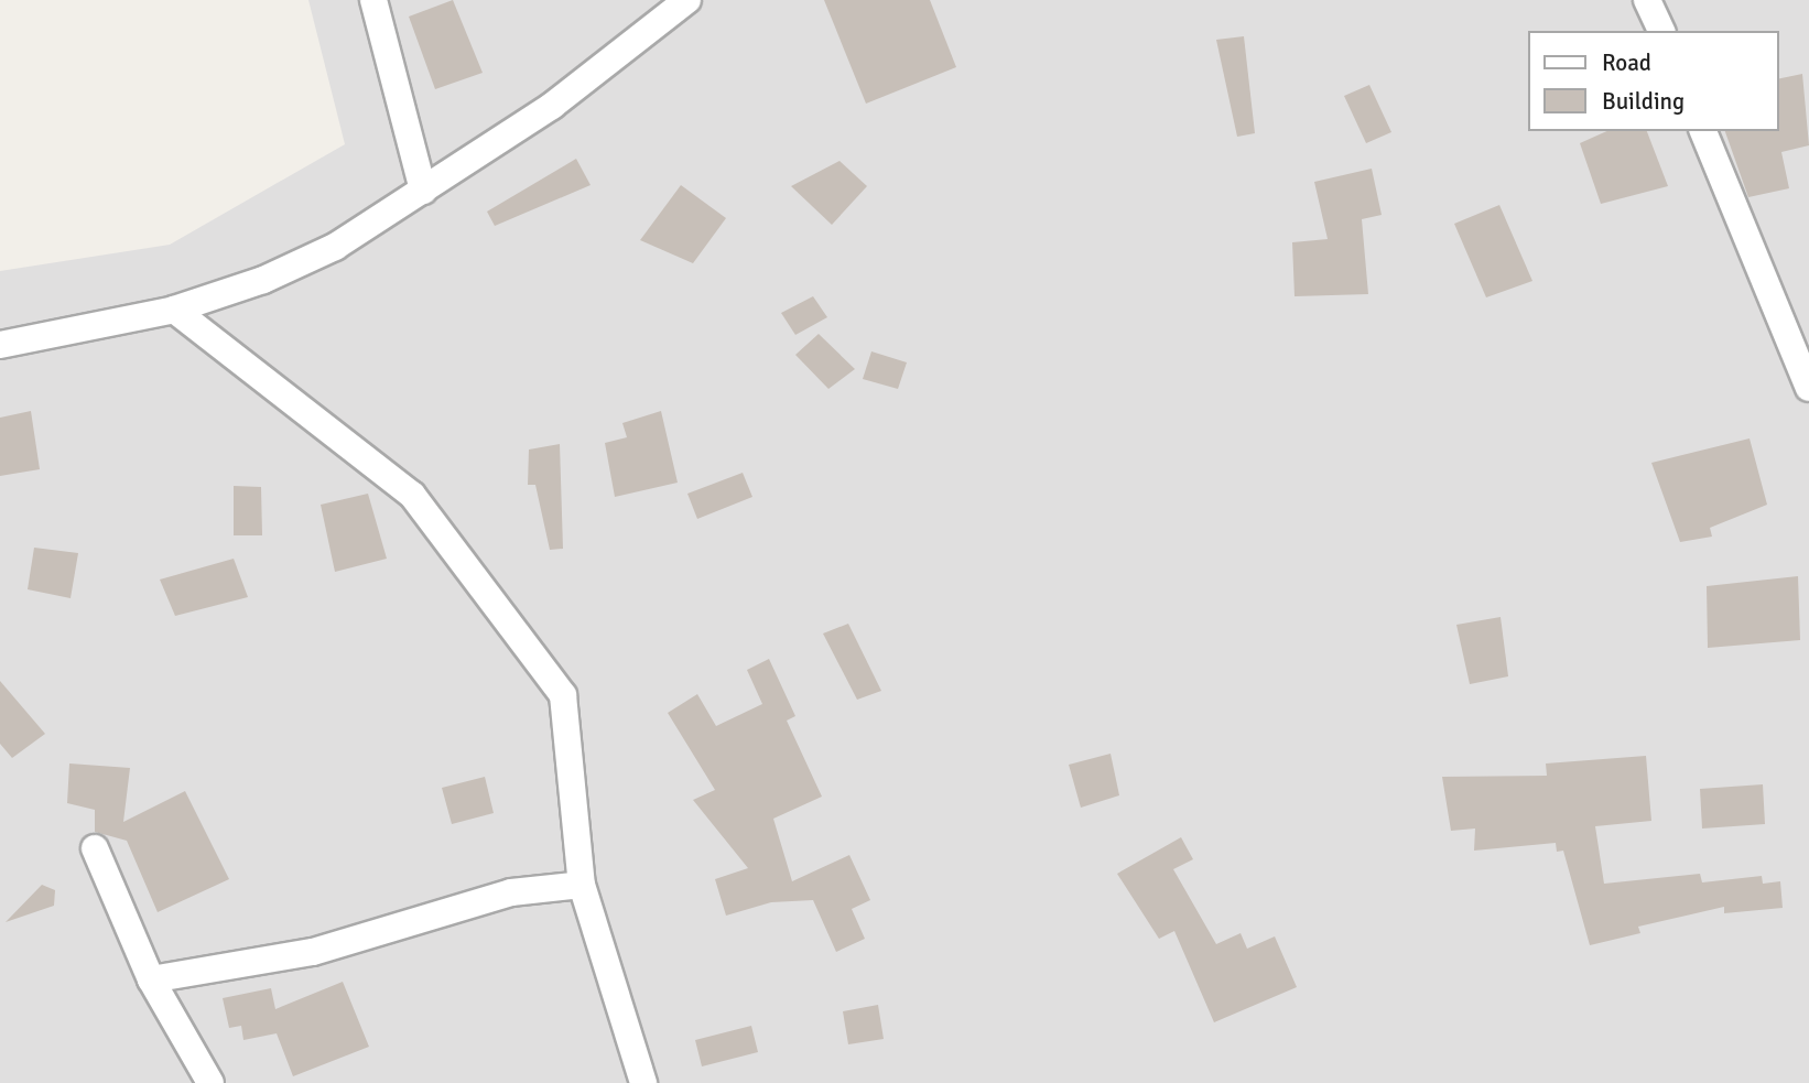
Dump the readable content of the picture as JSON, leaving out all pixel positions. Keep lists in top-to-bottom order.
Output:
{
  "legend": ["Road", "Building"]
}
